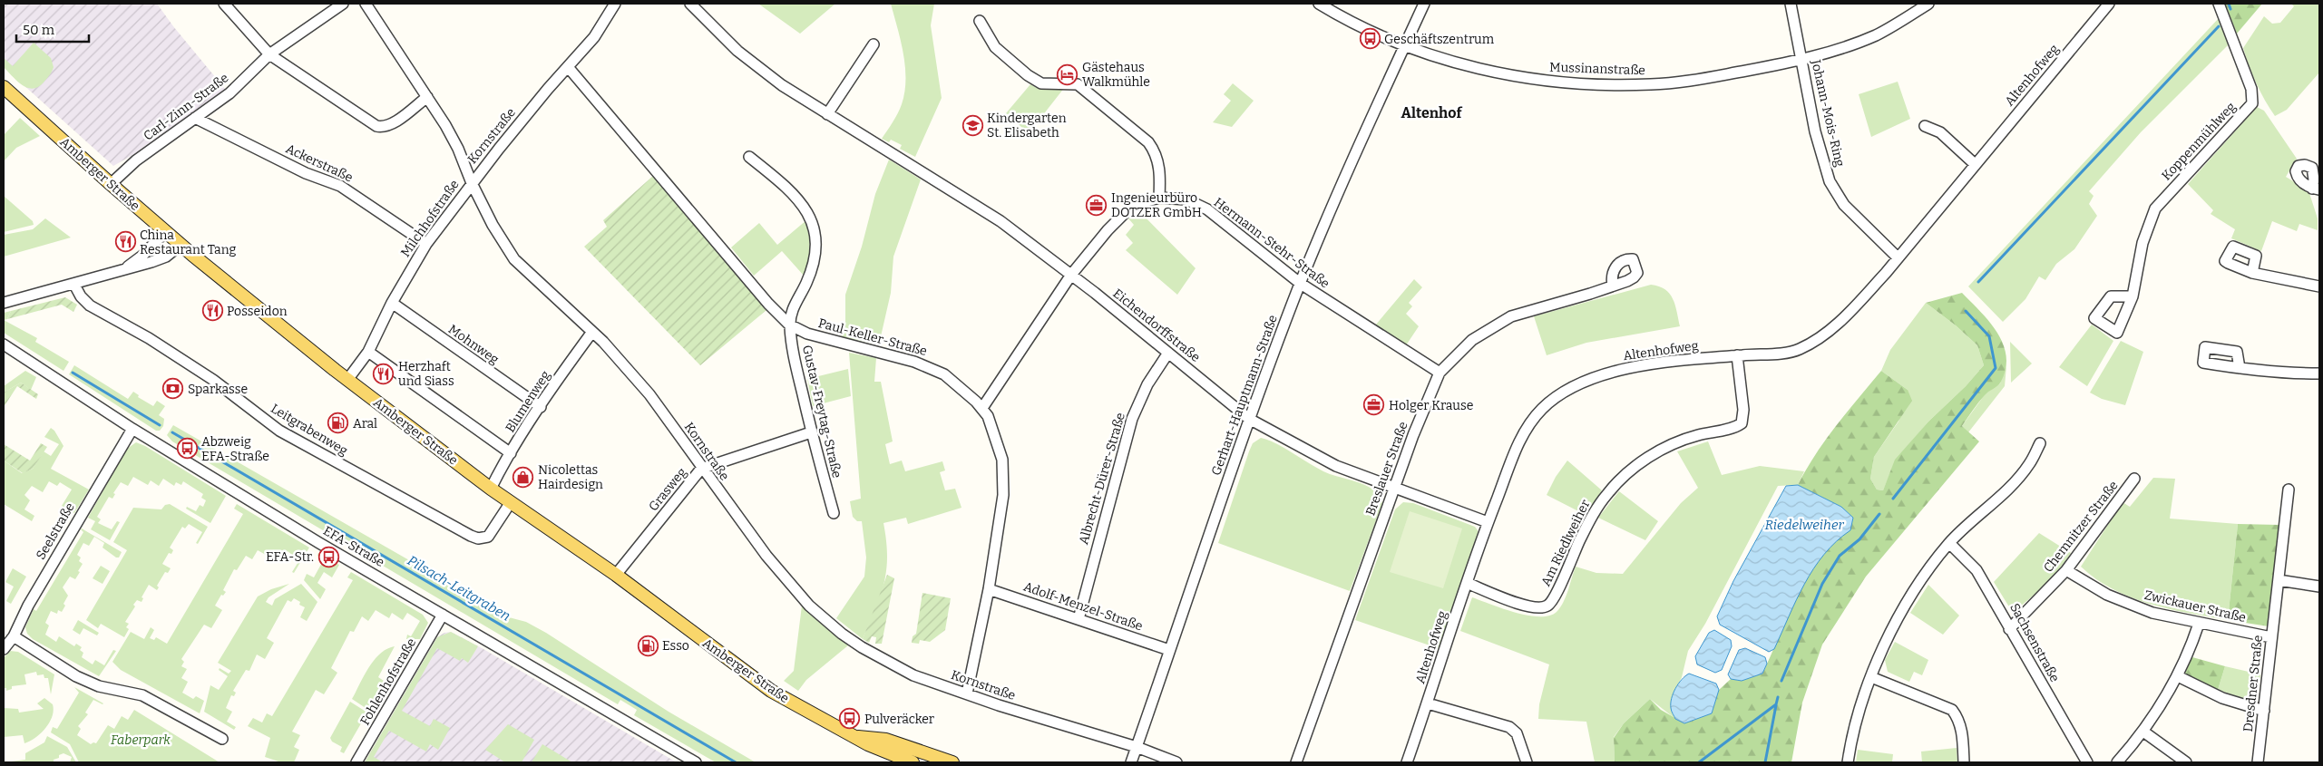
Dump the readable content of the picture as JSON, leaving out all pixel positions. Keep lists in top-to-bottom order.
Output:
{
  "streets": {
    "main road": ["Amberger Straße"],
    "street": [
      "Mussinanstraße",
      "Altenhofweg",
      "Carl-Zinn-Straße",
      "Johann-Mois-Ring",
      "Kornstraße",
      "Koppenmühlweg",
      "Ackerstraße",
      "Milchhofstraße",
      "Hermann-Stehr-Straße",
      "Eichendorffstraße",
      "Paul-Keller-Straße",
      "Mohnweg",
      "Gerhart-Hauptmann-Straße",
      "Blumenweg",
      "Gustav-Freytag-Straße",
      "Leitgrabenweg",
      "Breslauer Straße",
      "Albrecht-Dürer-Straße",
      "Grasweg",
      "Chemnitzer Straße",
      "Seelstraße",
      "Am Riedlweiher",
      "EFA-Straße",
      "Adolf-Menzel-Straße",
      "Zwickauer Straße",
      "Sachsenstraße",
      "Fohlenhofstraße",
      "Dresdner Straße"
    ]
  },
  "crossings": [
    ["Mussinanstraße", "Johann-Mois-Ring"],
    ["Mussinanstraße", "Gerhart-Hauptmann-Straße"],
    ["Altenhofweg", "Johann-Mois-Ring"],
    ["Altenhofweg", "Eichendorffstraße"],
    ["Altenhofweg", "Am Riedlweiher"],
    ["Carl-Zinn-Straße", "Ackerstraße"],
    ["Carl-Zinn-Straße", "Amberger Straße"],
    ["Kornstraße", "Milchhofstraße"],
    ["Kornstraße", "Paul-Keller-Straße"],
    ["Kornstraße", "Gerhart-Hauptmann-Straße"],
    ["Kornstraße", "Blumenweg"],
    ["Kornstraße", "Grasweg"],
    ["Ackerstraße", "Milchhofstraße"],
    ["Amberger Straße", "Milchhofstraße"],
    ["Amberger Straße", "Blumenweg"],
    ["Amberger Straße", "Leitgrabenweg"],
    ["Amberger Straße", "Grasweg"],
    ["Milchhofstraße", "Mohnweg"],
    ["Hermann-Stehr-Straße", "Eichendorffstraße"],
    ["Hermann-Stehr-Straße", "Paul-Keller-Straße"],
    ["Hermann-Stehr-Straße", "Gerhart-Hauptmann-Straße"],
    ["Hermann-Stehr-Straße", "Breslauer Straße"],
    ["Eichendorffstraße", "Gerhart-Hauptmann-Straße"],
    ["Eichendorffstraße", "Breslauer Straße"],
    ["Eichendorffstraße", "Albrecht-Dürer-Straße"],
    ["Paul-Keller-Straße", "Gustav-Freytag-Straße"],
    ["Paul-Keller-Straße", "Adolf-Menzel-Straße"],
    ["Mohnweg", "Blumenweg"],
    ["Gerhart-Hauptmann-Straße", "Adolf-Menzel-Straße"],
    ["Gustav-Freytag-Straße", "Grasweg"],
    ["Albrecht-Dürer-Straße", "Adolf-Menzel-Straße"],
    ["Chemnitzer Straße", "Zwickauer Straße"],
    ["Chemnitzer Straße", "Sachsenstraße"],
    ["Seelstraße", "EFA-Straße"],
    ["EFA-Straße", "Fohlenhofstraße"],
    ["Zwickauer Straße", "Dresdner Straße"]
  ],
  "districts": ["Altenhof"],
  "water": ["Riedelweiher", "Pilsach-Leitgraben"],
  "parks": ["Faberpark"],
  "places": {
    "bus stop": [
      "Geschäftszentrum",
      "Abzweig EFA-Straße",
      "EFA-Str.",
      "Pulveräcker"
    ],
    "hotel": ["Gästehaus Walkmühle"],
    "school or university": ["Kindergarten St. Elisabeth"],
    "office": ["Ingenieurbüro DOTZER GmbH", "Holger Krause"],
    "restaurant": ["China Restaurant Tang", "Posseidon", "Herzhaft und Siass"],
    "bank": ["Sparkasse"],
    "fuel station": ["Aral", "Esso"],
    "shop": ["Nicolettas Hairdesign"]
  },
  "scale_bar": "50 m"
}
